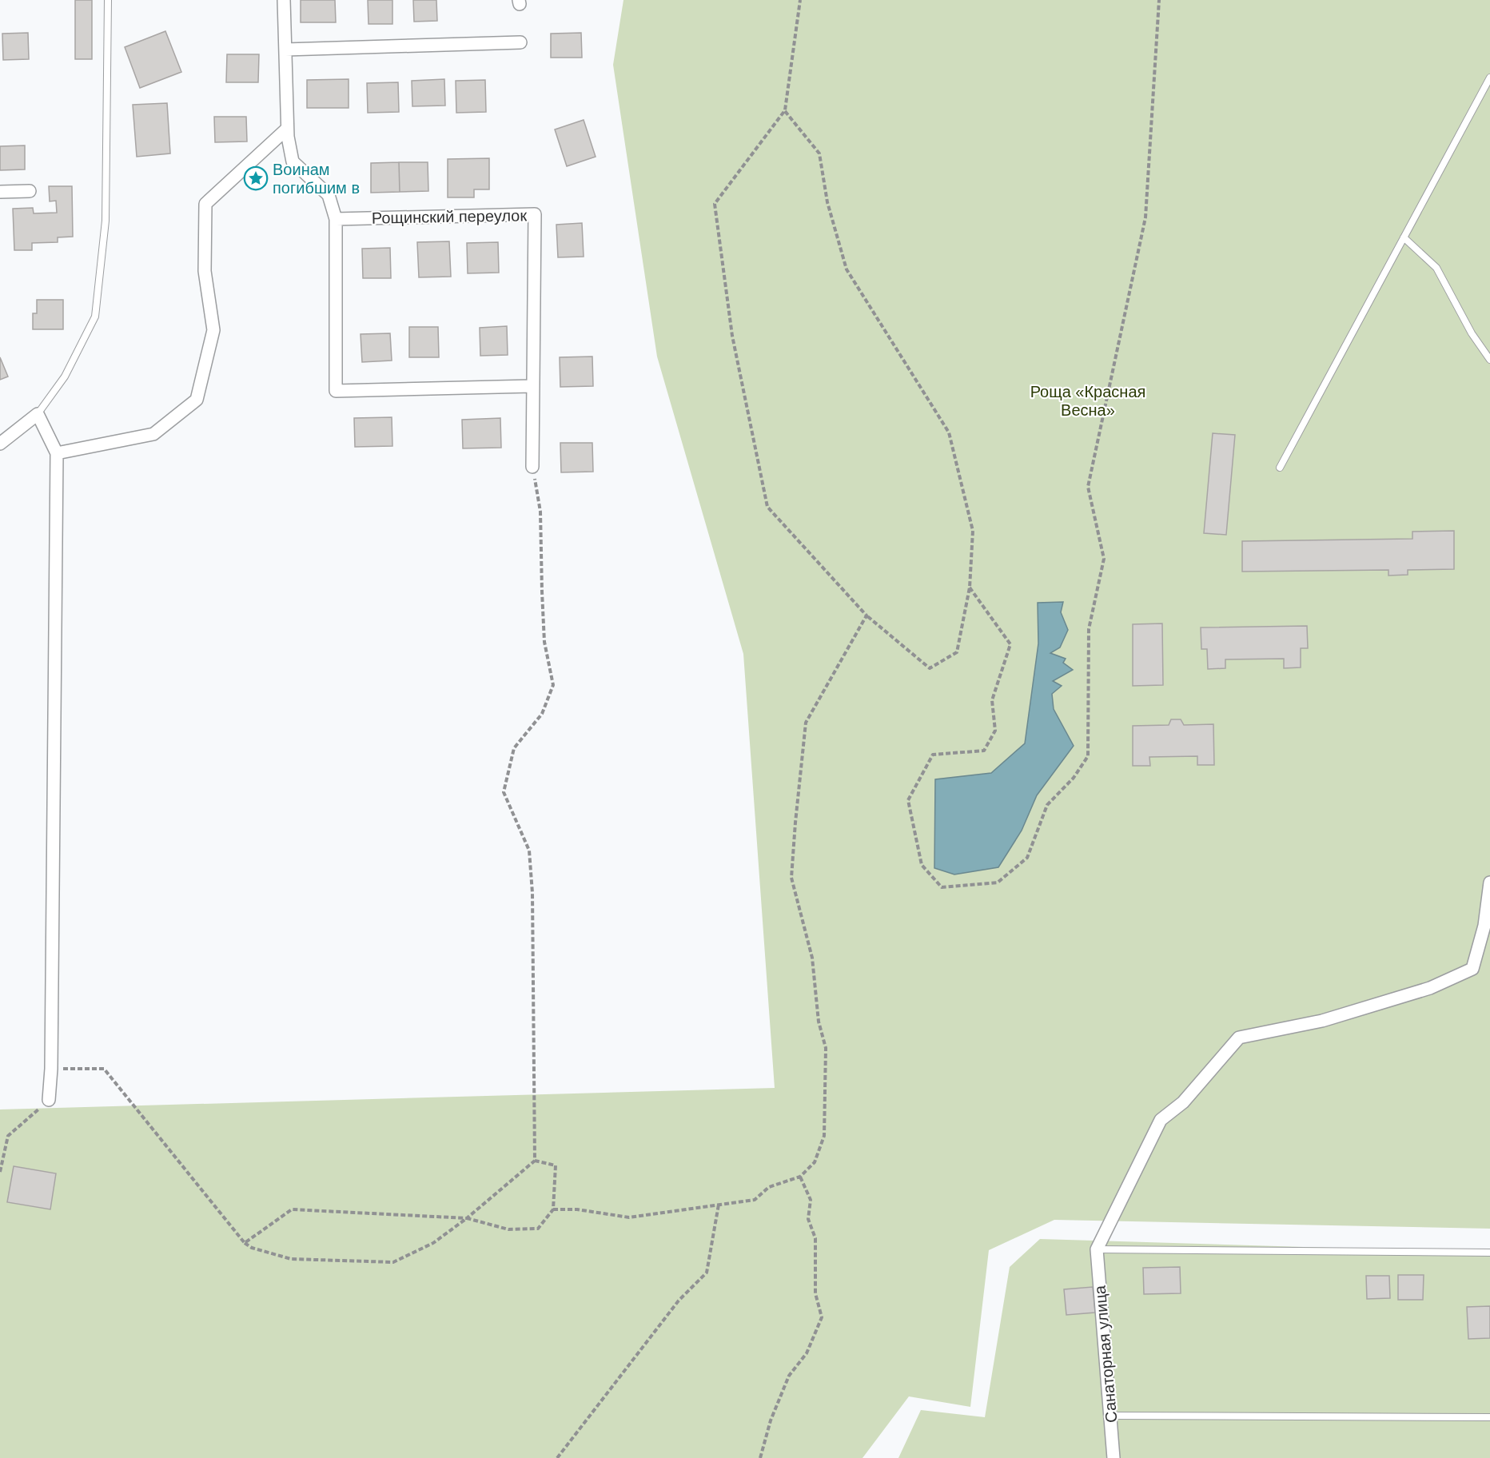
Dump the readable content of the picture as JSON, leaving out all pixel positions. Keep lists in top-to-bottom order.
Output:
{
  "streets": {
    "street": ["Рощинский переулок", "Санаторная улица"]
  },
  "parks": ["Роща «Красная Весна»"],
  "places": {
    "place": ["Воинам погибшим в"]
  }
}
